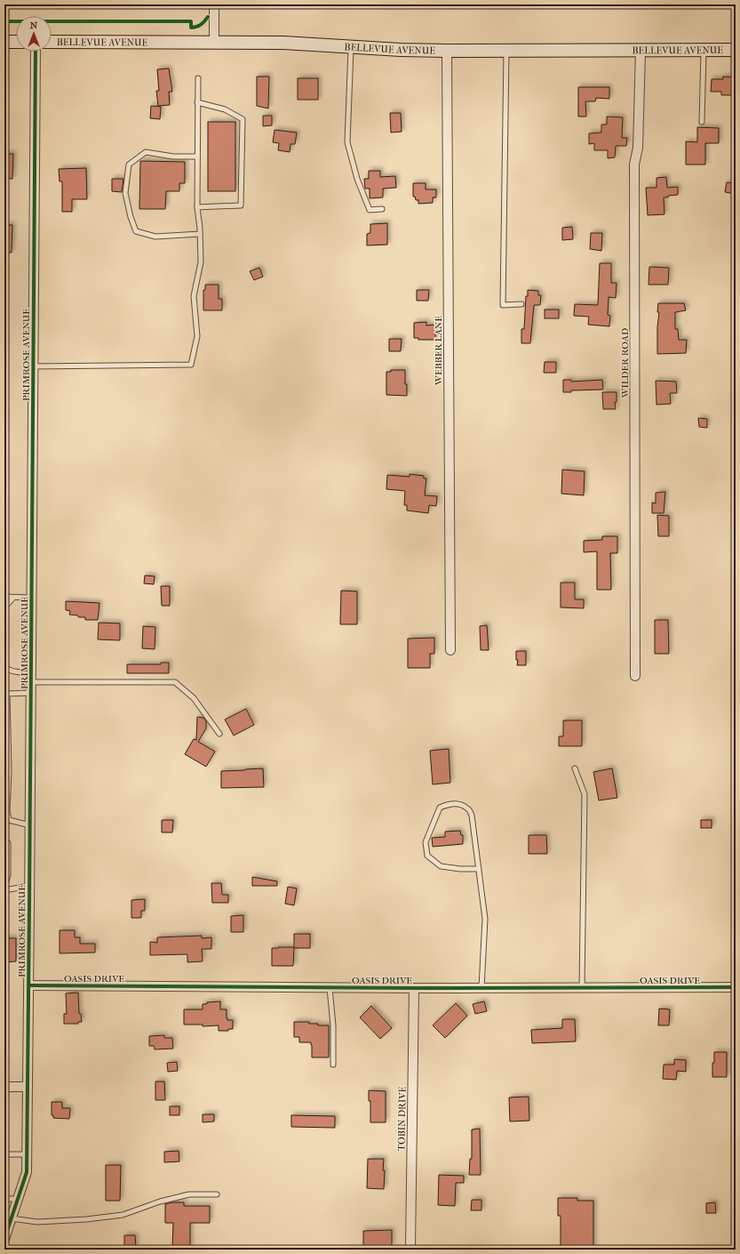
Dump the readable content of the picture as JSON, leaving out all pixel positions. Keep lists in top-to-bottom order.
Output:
{
  "streets": {
    "street": [
      "BELLEVUE AVENUE",
      "WEBBER LANE",
      "PRIMROSE AVENUE",
      "WILDER ROAD",
      "OASIS DRIVE",
      "TOBIN DRIVE"
    ]
  },
  "crossings": [
    ["BELLEVUE AVENUE", "WEBBER LANE"],
    ["BELLEVUE AVENUE", "WILDER ROAD"],
    ["PRIMROSE AVENUE", "OASIS DRIVE"],
    ["OASIS DRIVE", "TOBIN DRIVE"]
  ],
  "north": "top"
}
